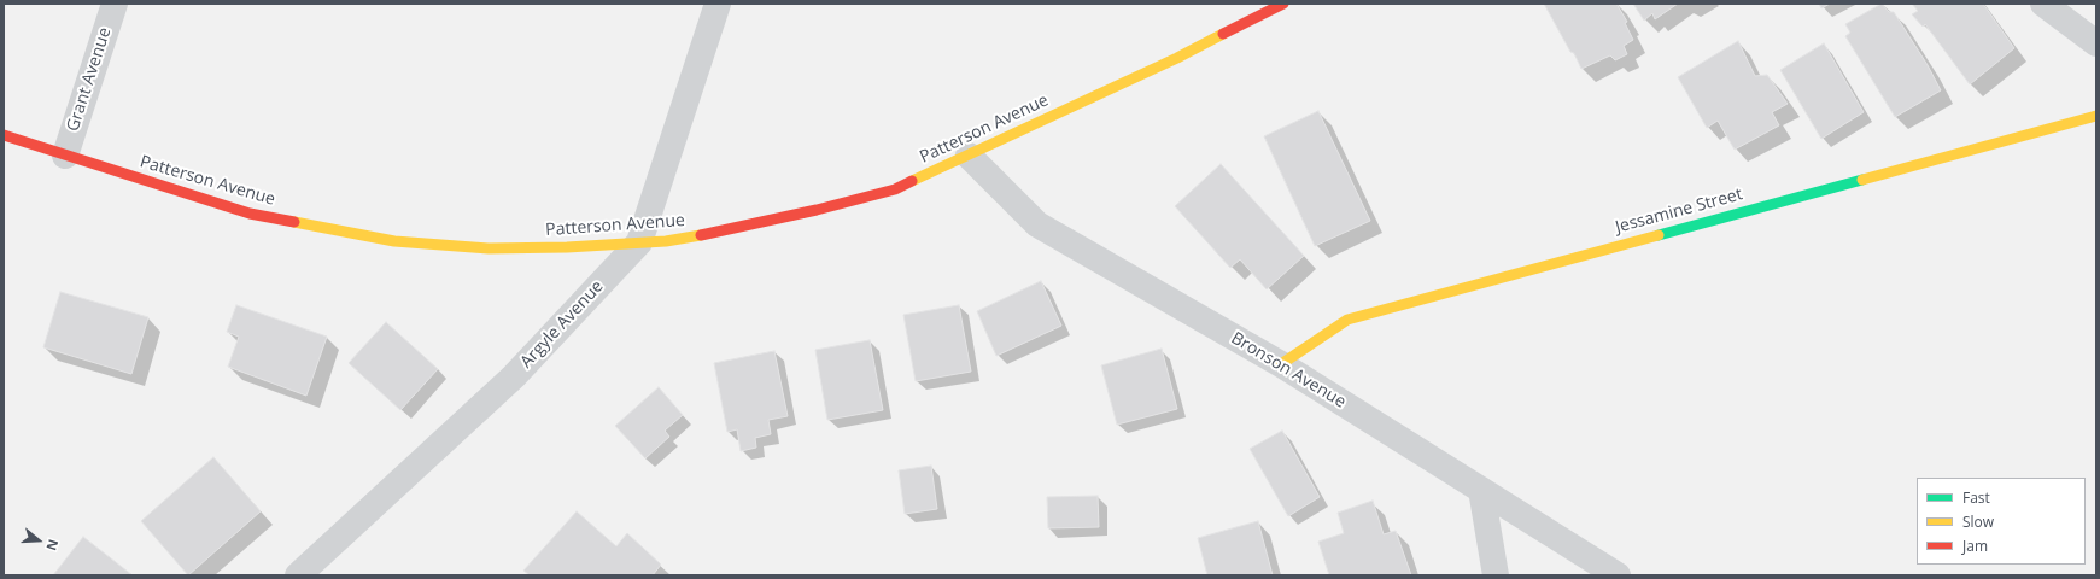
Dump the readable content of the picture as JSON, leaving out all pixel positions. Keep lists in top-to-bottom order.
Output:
{
  "streets": {
    "street": [
      "Grant Avenue",
      "Patterson Avenue",
      "Jessamine Street",
      "Argyle Avenue",
      "Bronson Avenue"
    ]
  },
  "crossings": [
    ["Grant Avenue", "Patterson Avenue"],
    ["Patterson Avenue", "Argyle Avenue"],
    ["Patterson Avenue", "Bronson Avenue"],
    ["Jessamine Street", "Bronson Avenue"]
  ],
  "legend": ["Fast", "Slow", "Jam"],
  "north": "right"
}
